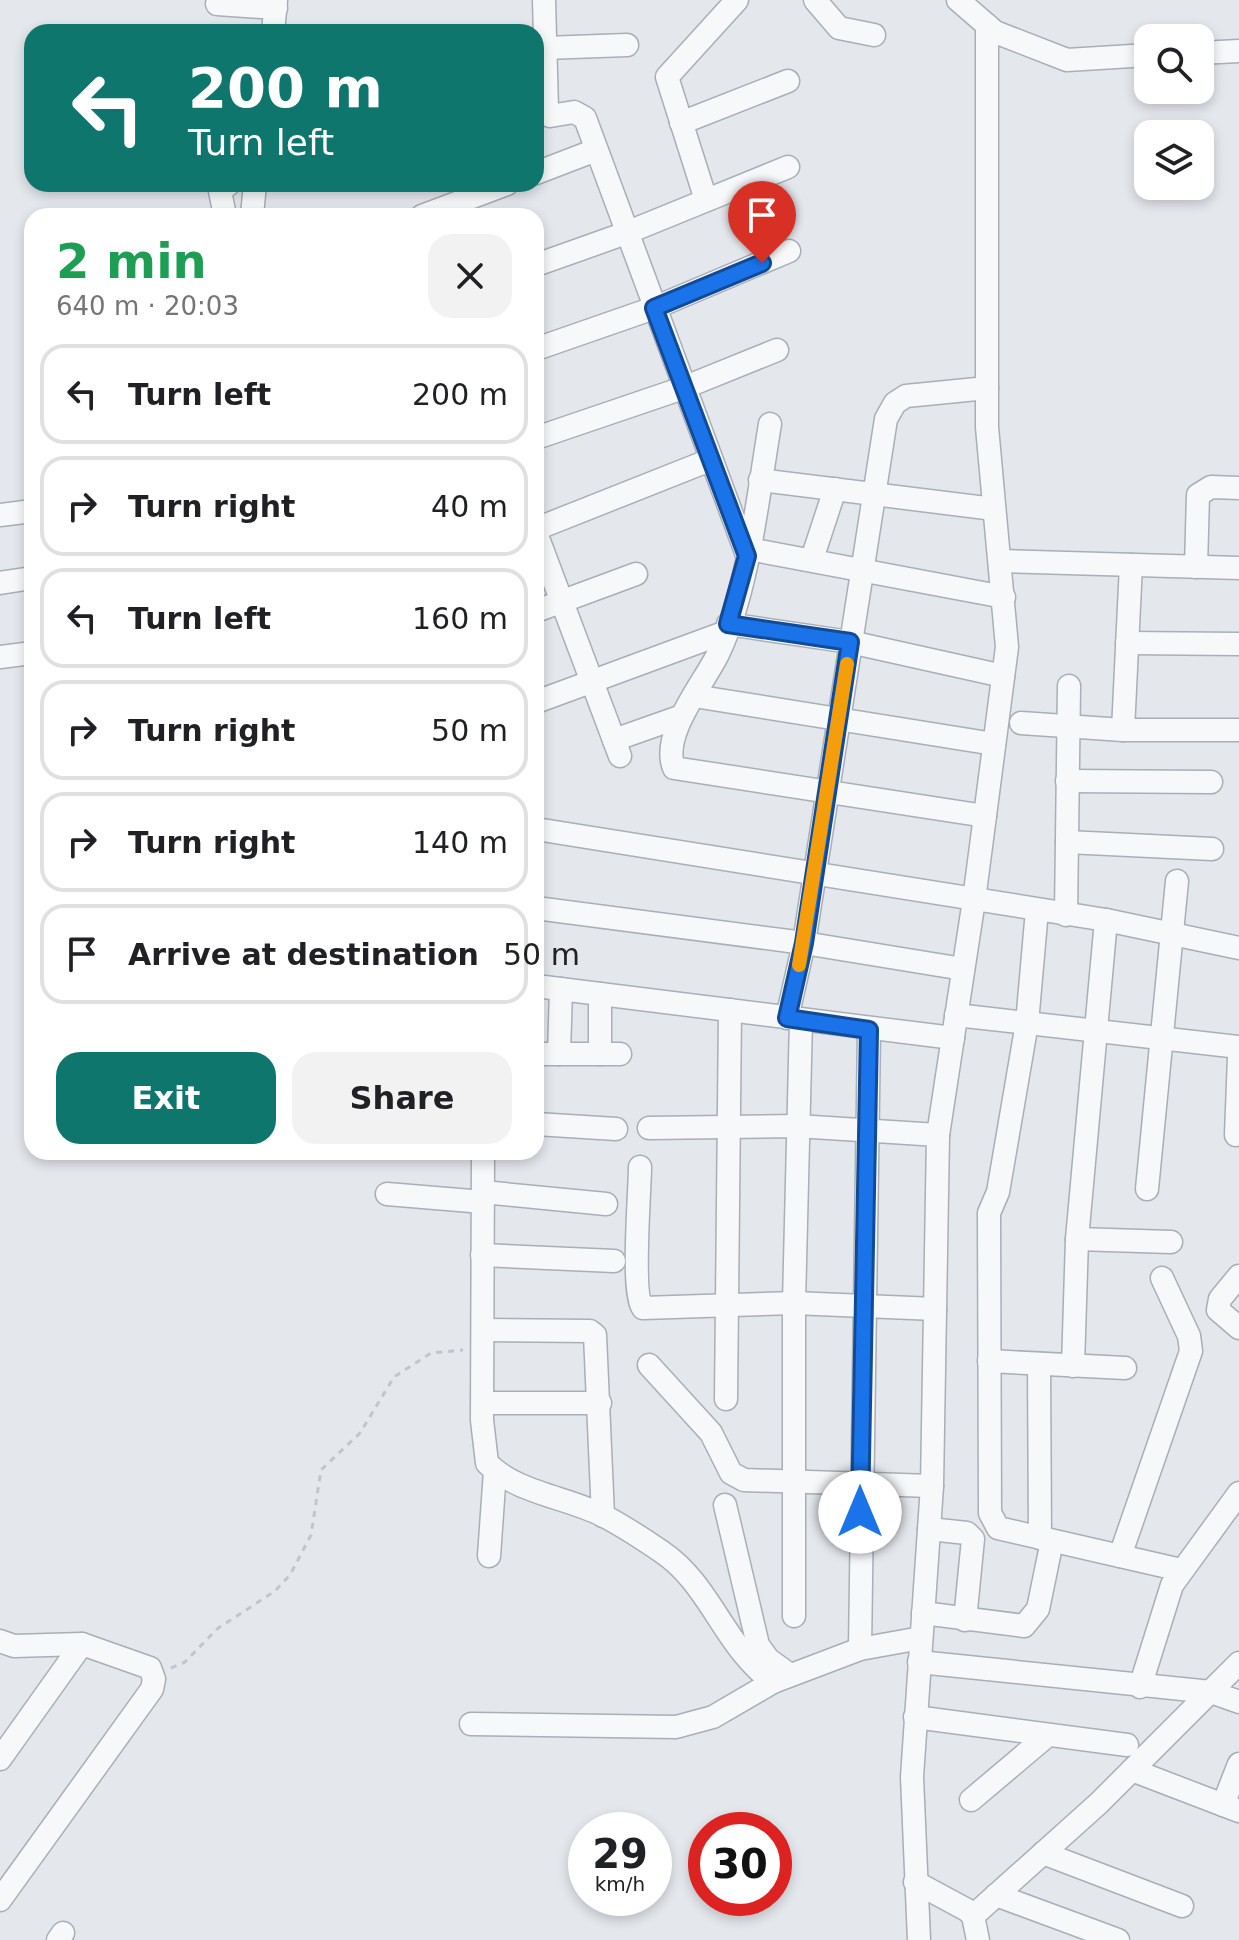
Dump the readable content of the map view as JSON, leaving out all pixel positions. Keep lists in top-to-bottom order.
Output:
{
  "page": {
    "turn": ["200 m", "Turn left"],
    "heading": ["2 min", "640 m · 20:03"],
    "list": [
      {
        "name": "Turn left",
        "value": "200 m"
      },
      {
        "name": "Turn right",
        "value": "40 m"
      },
      {
        "name": "Turn left",
        "value": "160 m"
      },
      {
        "name": "Turn right",
        "value": "50 m"
      },
      {
        "name": "Turn right",
        "value": "140 m"
      },
      {
        "name": "Arrive at destination",
        "value": "50 m"
      }
    ],
    "buttons": ["Exit", "Share"],
    "speed": "29 km/h",
    "limit": "30"
  }
}
